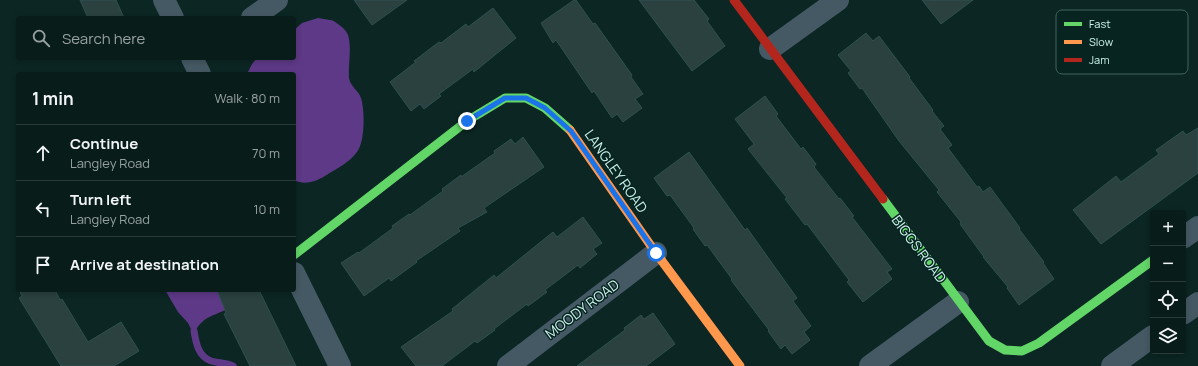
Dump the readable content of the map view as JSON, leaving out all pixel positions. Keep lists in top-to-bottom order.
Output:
{
  "streets": {
    "street": ["LANGLEY ROAD", "BIGGS ROAD", "MOODY ROAD"]
  },
  "crossings": [
    ["LANGLEY ROAD", "MOODY ROAD"]
  ],
  "legend": ["Fast", "Slow", "Jam"],
  "page": {
    "search": "Search here",
    "heading": ["1 min", "Walk · 80 m"],
    "list": [
      ["Continue", "Langley Road", "70 m"],
      ["Turn left", "Langley Road", "10 m"],
      "Arrive at destination"
    ],
    "map_buttons": ["+", "−"]
  }
}
